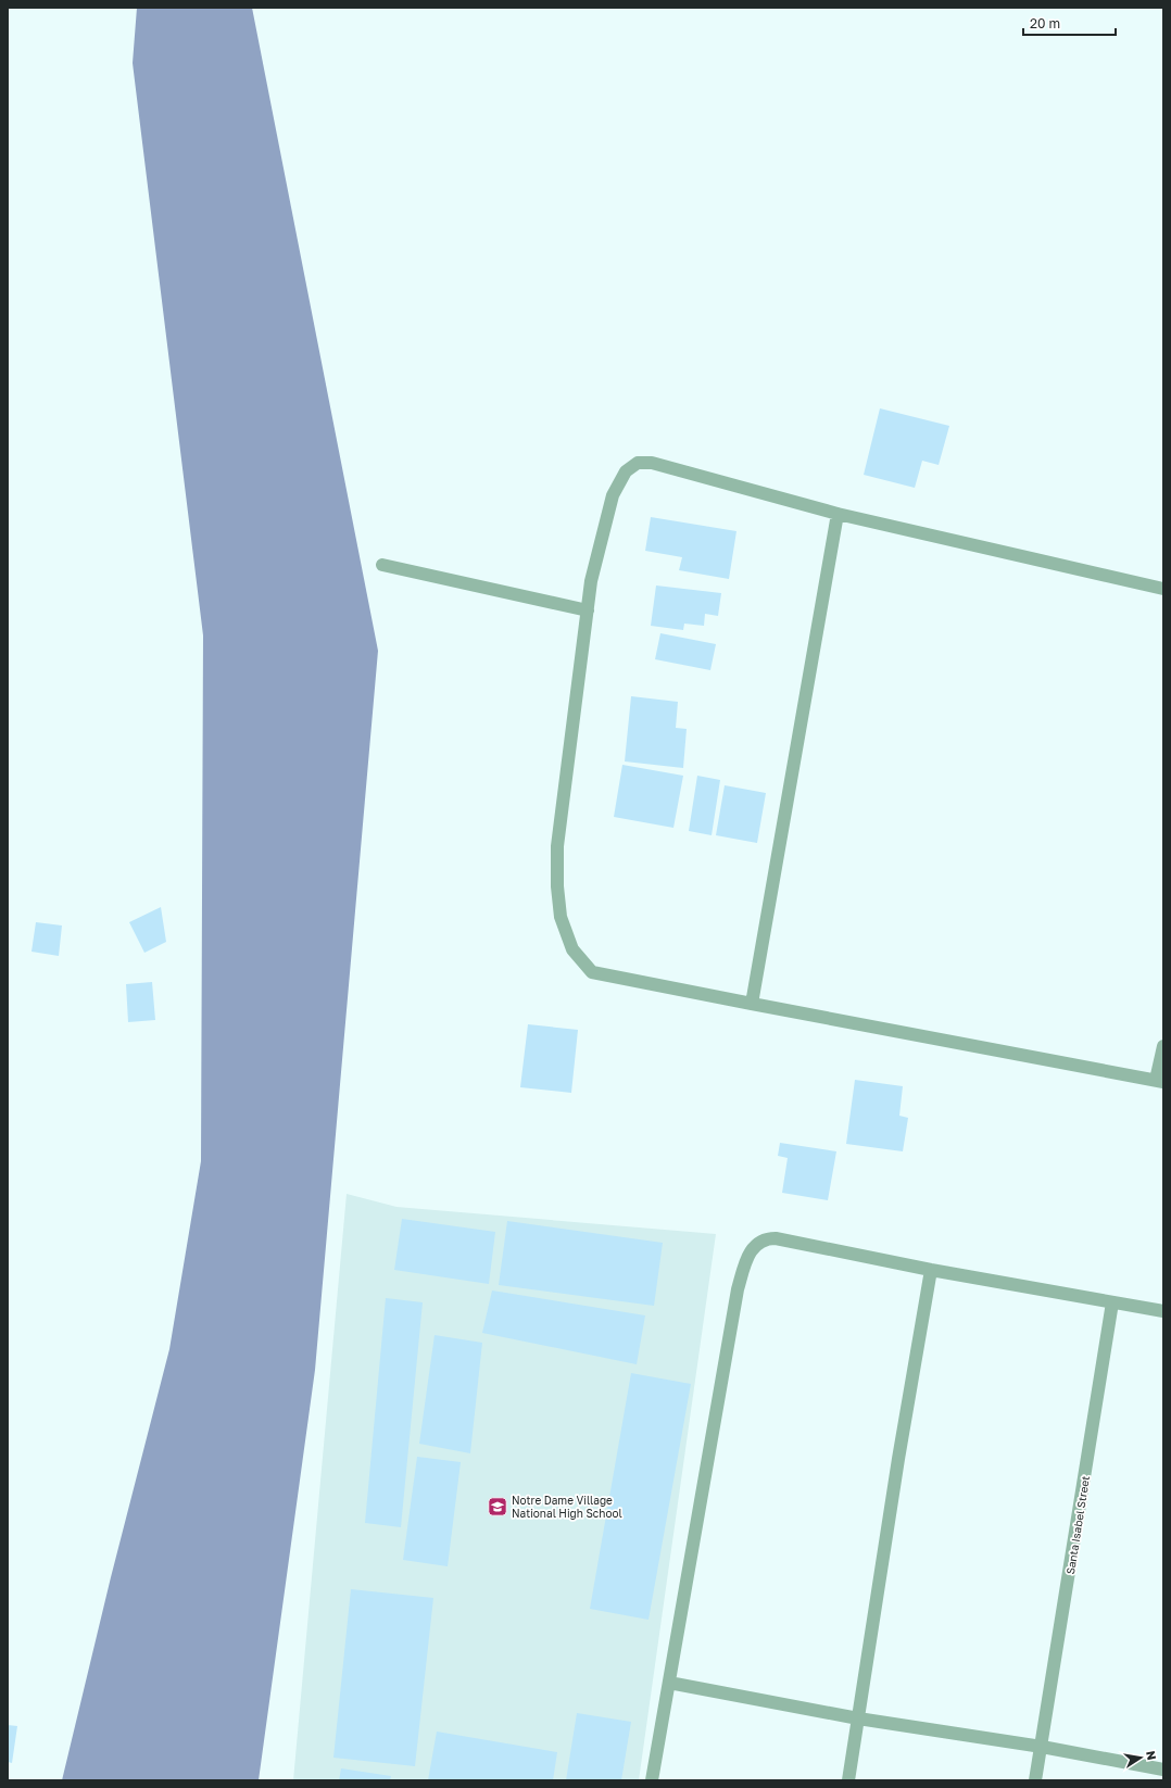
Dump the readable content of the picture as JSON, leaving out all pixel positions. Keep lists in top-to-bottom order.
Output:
{
  "streets": {
    "street": ["Santa Isabel Street"]
  },
  "places": {
    "school or university": ["Notre Dame Village National High School"]
  },
  "scale_bar": "20 m",
  "north": "right"
}
